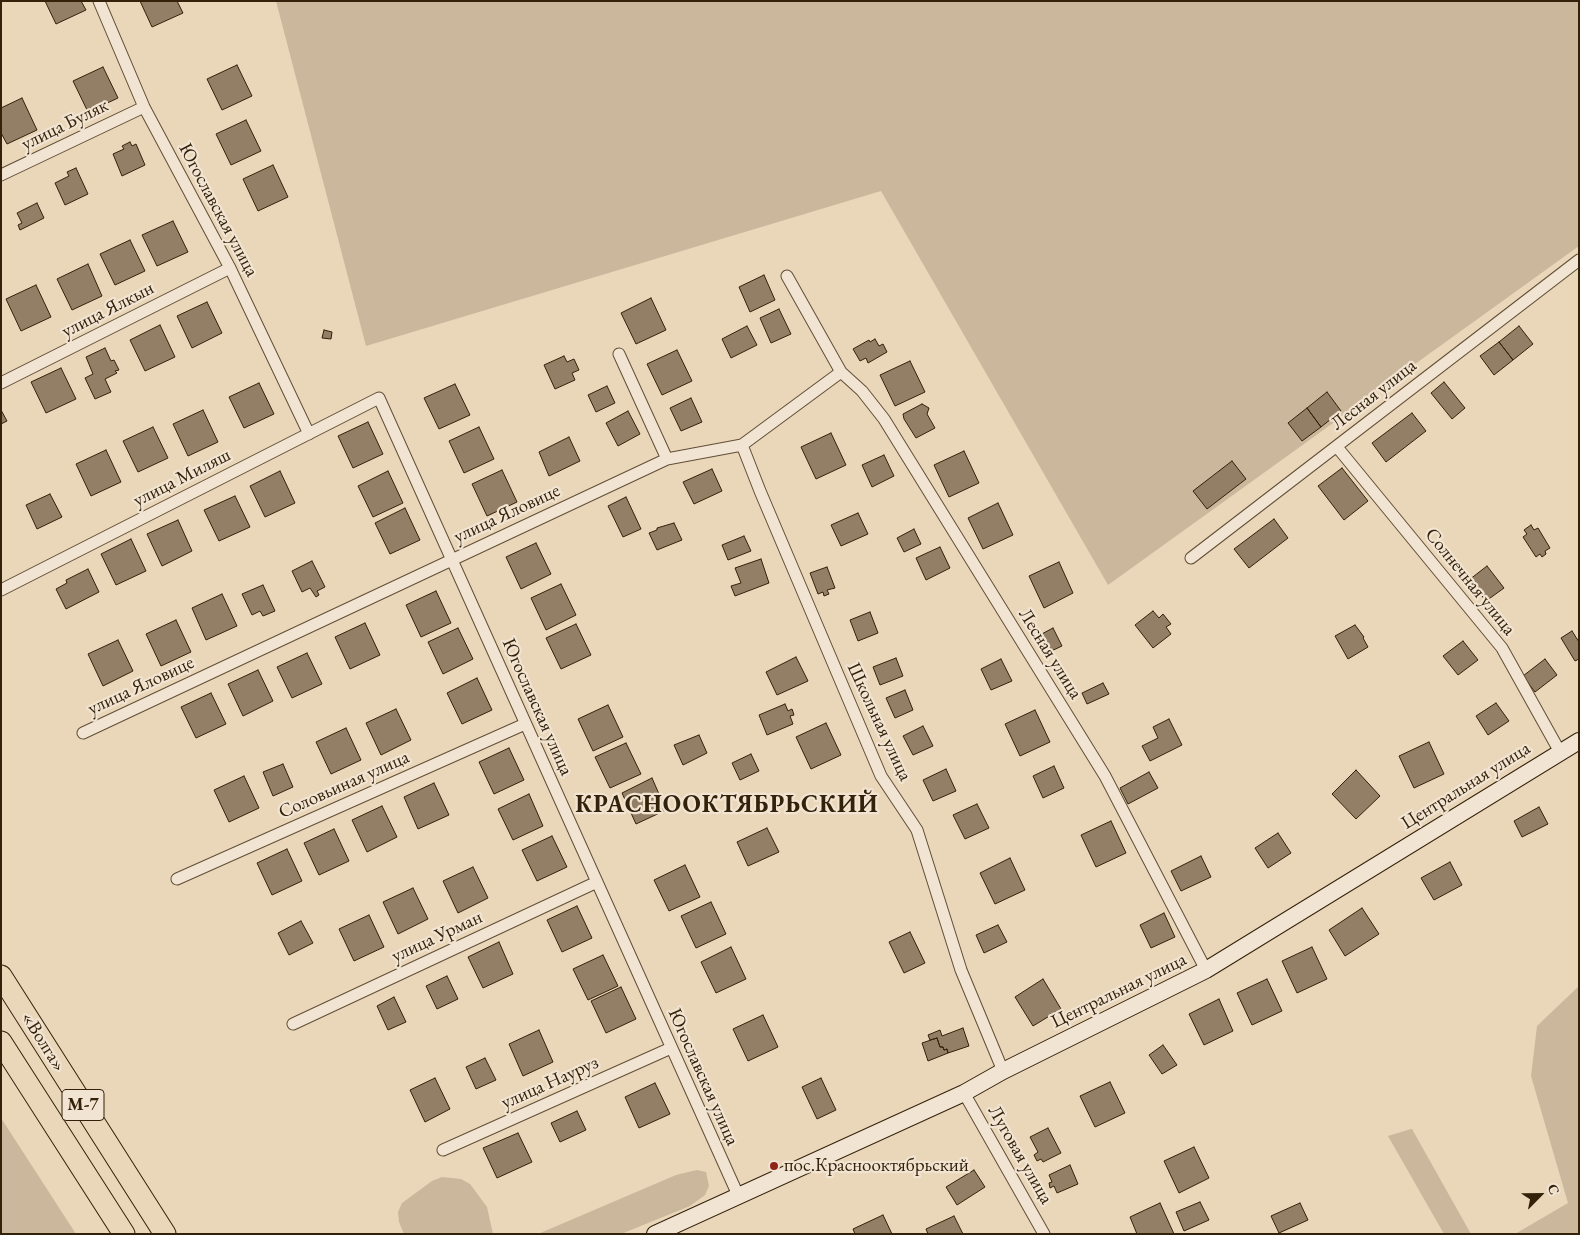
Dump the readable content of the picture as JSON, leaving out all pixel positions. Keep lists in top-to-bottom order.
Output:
{
  "streets": {
    "highway": ["«Волга»", "М-7"],
    "street": [
      "улица Буляк",
      "Югославская улица",
      "улица Ялкын",
      "Лесная улица",
      "улица Миляш",
      "улица Яловице",
      "Солнечная улица",
      "Школьная улица",
      "Соловьиная улица",
      "Центральная улица",
      "улица Урман",
      "улица Науруз",
      "Луговая улица"
    ]
  },
  "crossings": [
    ["улица Буляк", "Югославская улица"],
    ["Югославская улица", "улица Ялкын"],
    ["Югославская улица", "улица Миляш"],
    ["Югославская улица", "улица Яловице"],
    ["Югославская улица", "Соловьиная улица"],
    ["Югославская улица", "Центральная улица"],
    ["Югославская улица", "улица Урман"],
    ["Югославская улица", "улица Науруз"],
    ["Лесная улица", "улица Яловице"],
    ["Лесная улица", "Солнечная улица"],
    ["Лесная улица", "Центральная улица"],
    ["улица Яловице", "Школьная улица"],
    ["Солнечная улица", "Центральная улица"],
    ["Школьная улица", "Центральная улица"],
    ["Центральная улица", "Луговая улица"]
  ],
  "districts": ["КРАСНООКТЯБРЬСКИЙ"],
  "places": ["пос.Краснооктябрьский"],
  "north": "top right"
}
